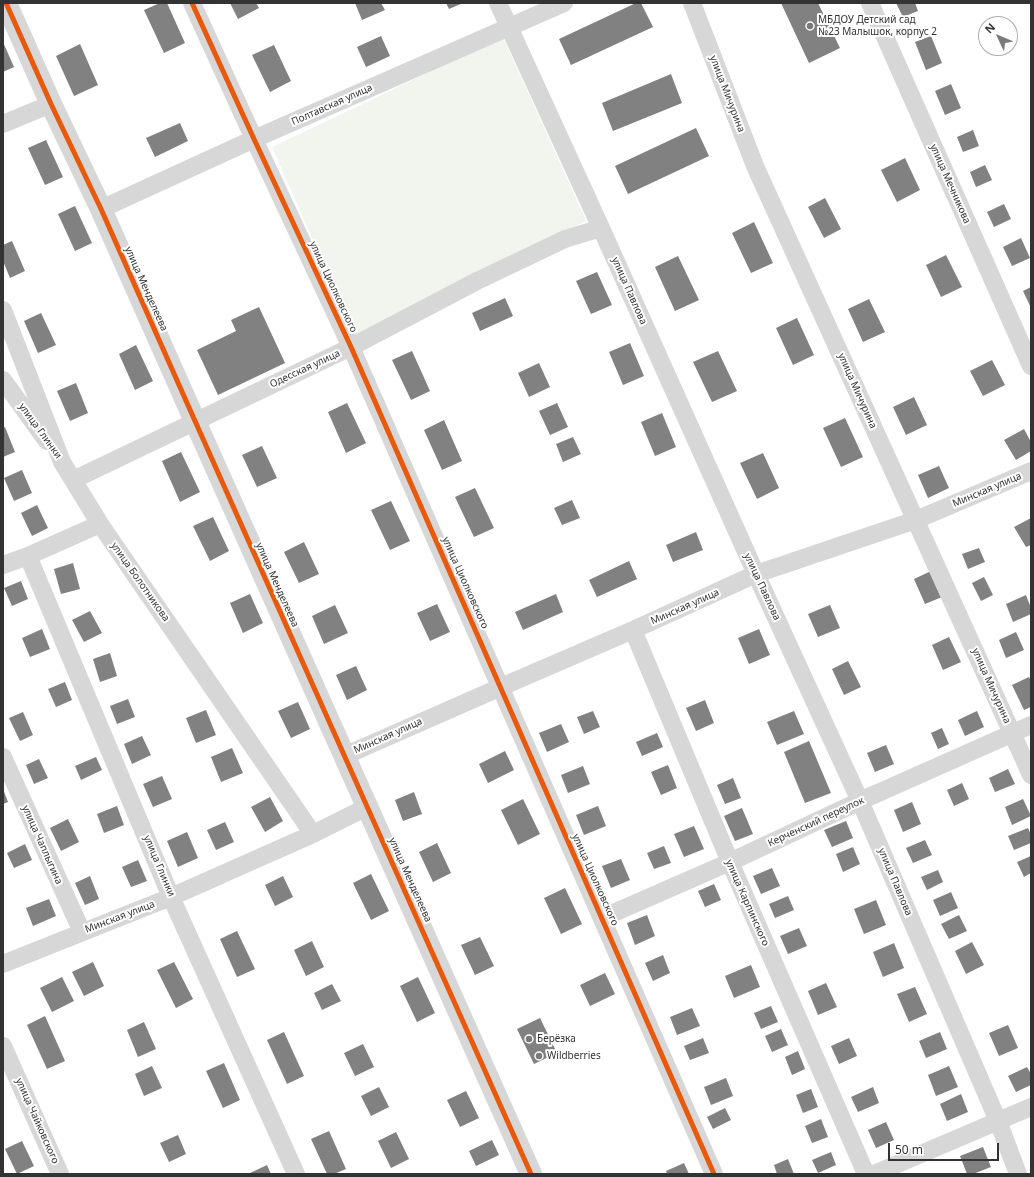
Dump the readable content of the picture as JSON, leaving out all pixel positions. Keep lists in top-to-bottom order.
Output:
{
  "streets": {
    "street": [
      "улица Мичурина",
      "Полтавская улица",
      "улица Мечникова",
      "улица Циолковского",
      "улица Менделеева",
      "улица Павлова",
      "Одесская улица",
      "улица Глинки",
      "Минская улица",
      "улица Болотникова",
      "Керченский переулок",
      "улица Чаплыгина",
      "улица Карпинского",
      "улица Чайковского"
    ]
  },
  "crossings": [
    ["улица Мичурина", "Минская улица"],
    ["улица Мичурина", "Керченский переулок"],
    ["Полтавская улица", "улица Циолковского"],
    ["Полтавская улица", "улица Менделеева"],
    ["Полтавская улица", "улица Павлова"],
    ["улица Циолковского", "Одесская улица"],
    ["улица Циолковского", "Минская улица"],
    ["улица Циолковского", "Керченский переулок"],
    ["улица Менделеева", "Одесская улица"],
    ["улица Менделеева", "Минская улица"],
    ["улица Павлова", "Одесская улица"],
    ["улица Павлова", "Минская улица"],
    ["улица Павлова", "Керченский переулок"],
    ["Одесская улица", "улица Болотникова"],
    ["улица Глинки", "Минская улица"],
    ["улица Глинки", "улица Болотникова"],
    ["Минская улица", "улица Болотникова"],
    ["Минская улица", "улица Чаплыгина"],
    ["Минская улица", "улица Карпинского"],
    ["Керченский переулок", "улица Карпинского"]
  ],
  "places": ["МБДОУ Детский сад №23 Малышок, корпус 2", "Берёзка", "Wildberries"],
  "scale_bar": "50 m",
  "north": "top left"
}
